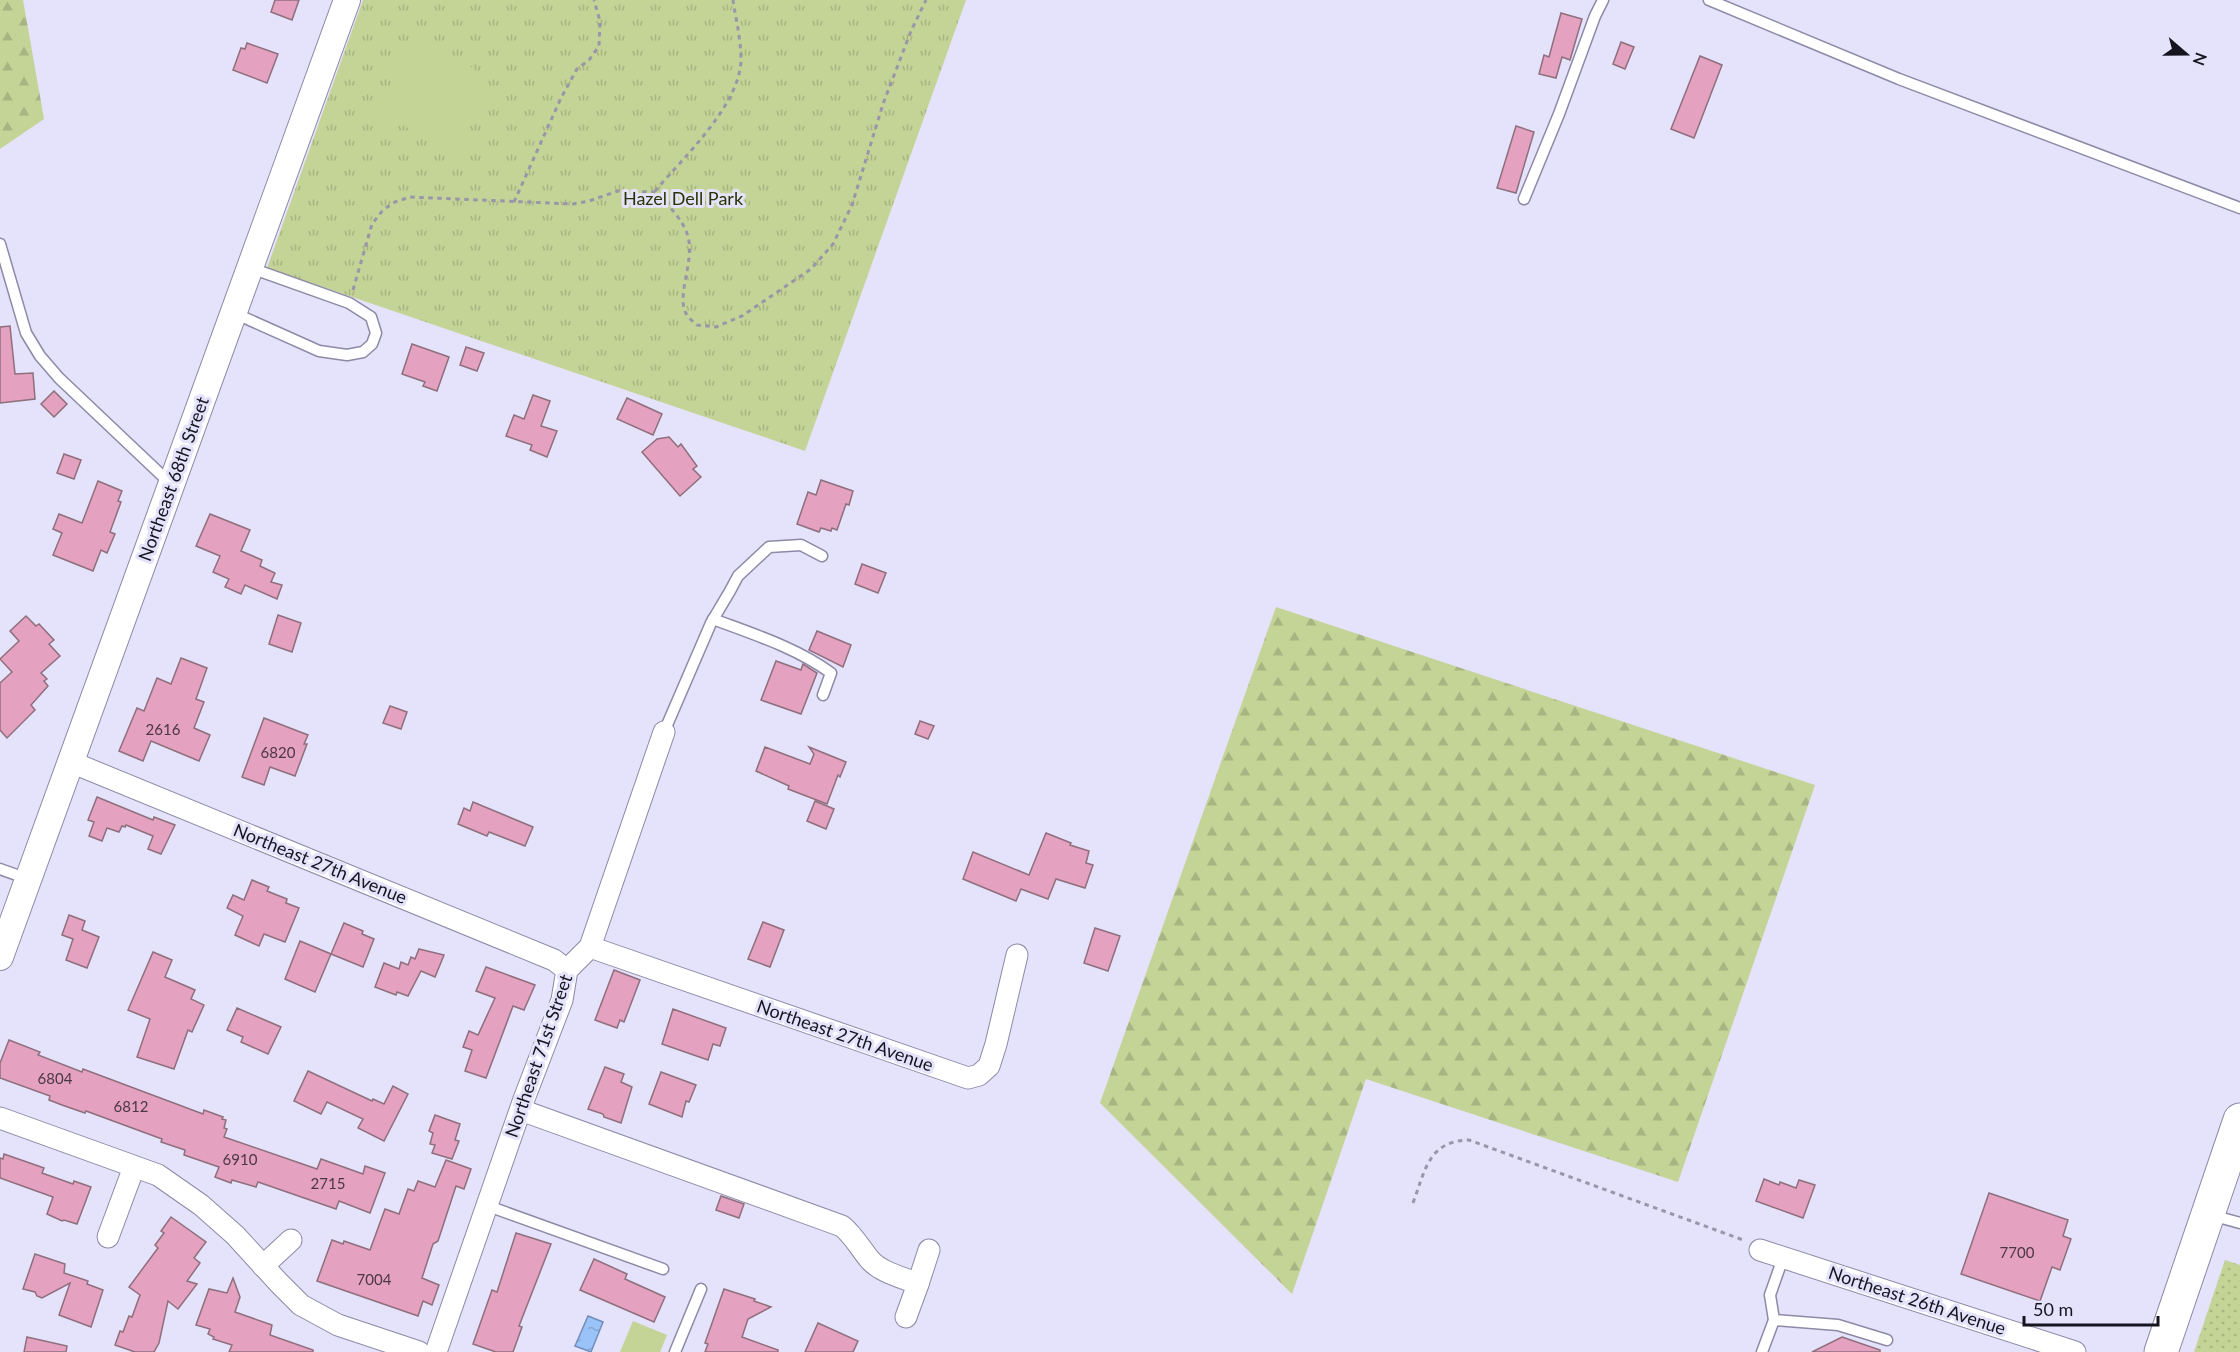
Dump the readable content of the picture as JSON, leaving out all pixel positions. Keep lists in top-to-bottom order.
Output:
{
  "streets": {
    "street": [
      "Northeast 68th Street",
      "Northeast 27th Avenue",
      "Northeast 71st Street",
      "Northeast 26th Avenue"
    ]
  },
  "crossings": [
    ["Northeast 68th Street", "Northeast 27th Avenue"],
    ["Northeast 27th Avenue", "Northeast 71st Street"]
  ],
  "parks": ["Hazel Dell Park"],
  "house_numbers": [
    "2616",
    "6820",
    "6804",
    "6812",
    "6910",
    "2715",
    "7700",
    "7004"
  ],
  "scale_bar": "50 m",
  "north": "right"
}
